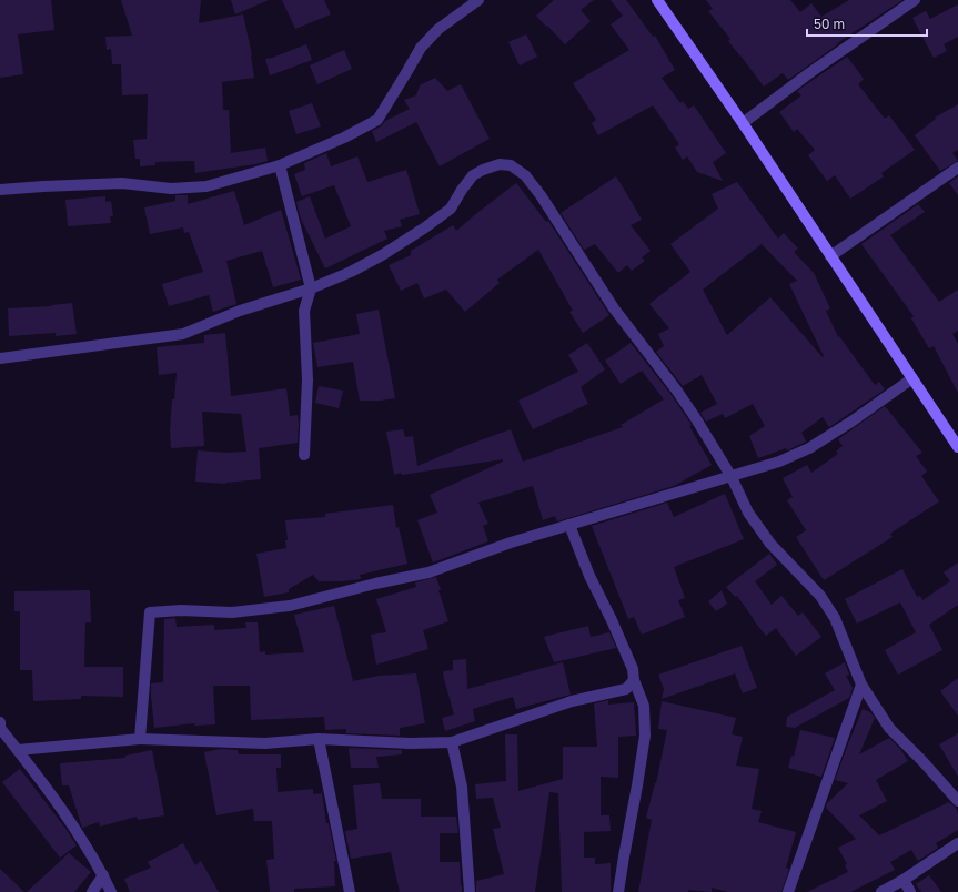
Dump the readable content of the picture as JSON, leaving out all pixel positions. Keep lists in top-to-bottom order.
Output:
{
  "scale_bar": "50 m"
}
